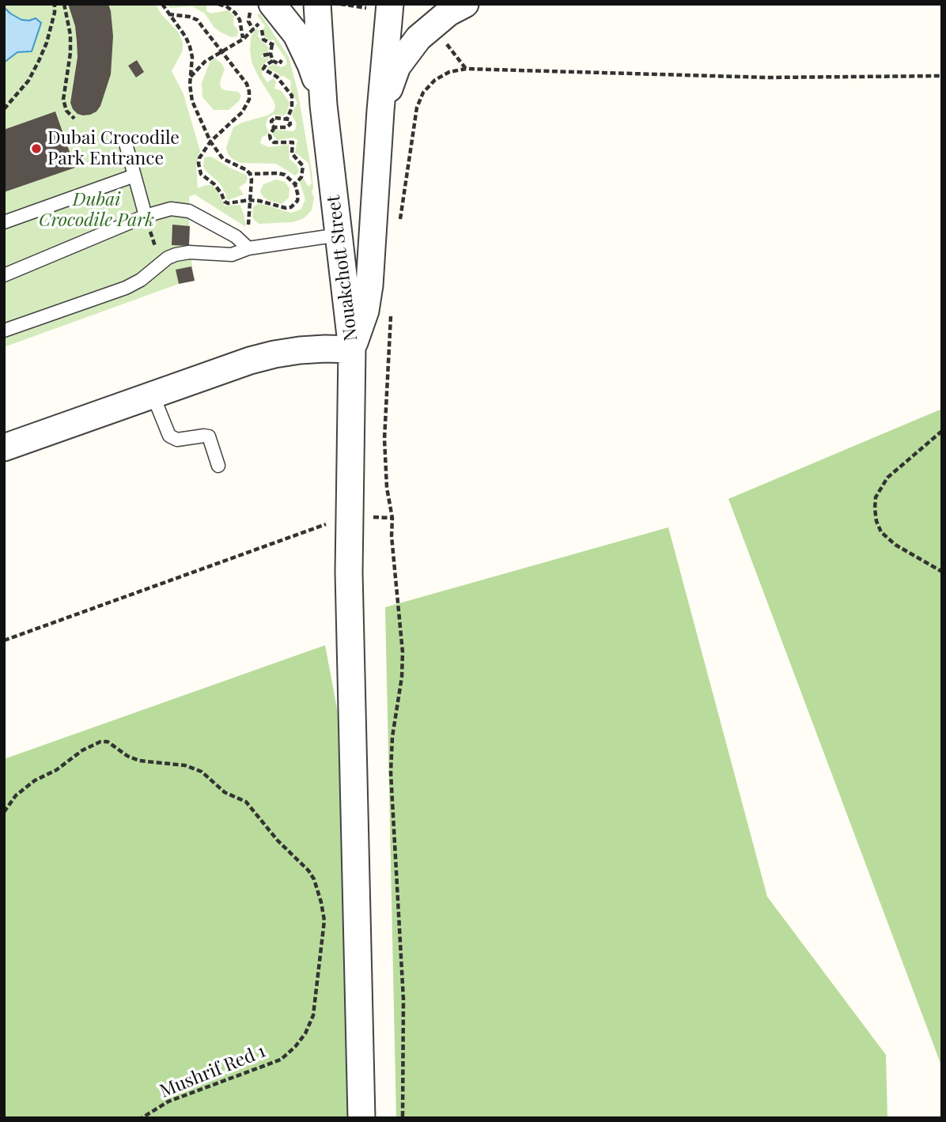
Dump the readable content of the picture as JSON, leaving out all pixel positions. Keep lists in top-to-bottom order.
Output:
{
  "streets": {
    "street": ["Nouakchott Street"],
    "path": ["Mushrif Red 1"]
  },
  "parks": ["Dubai Crocodile Park"],
  "places": ["Dubai Crocodile Park Entrance"]
}
